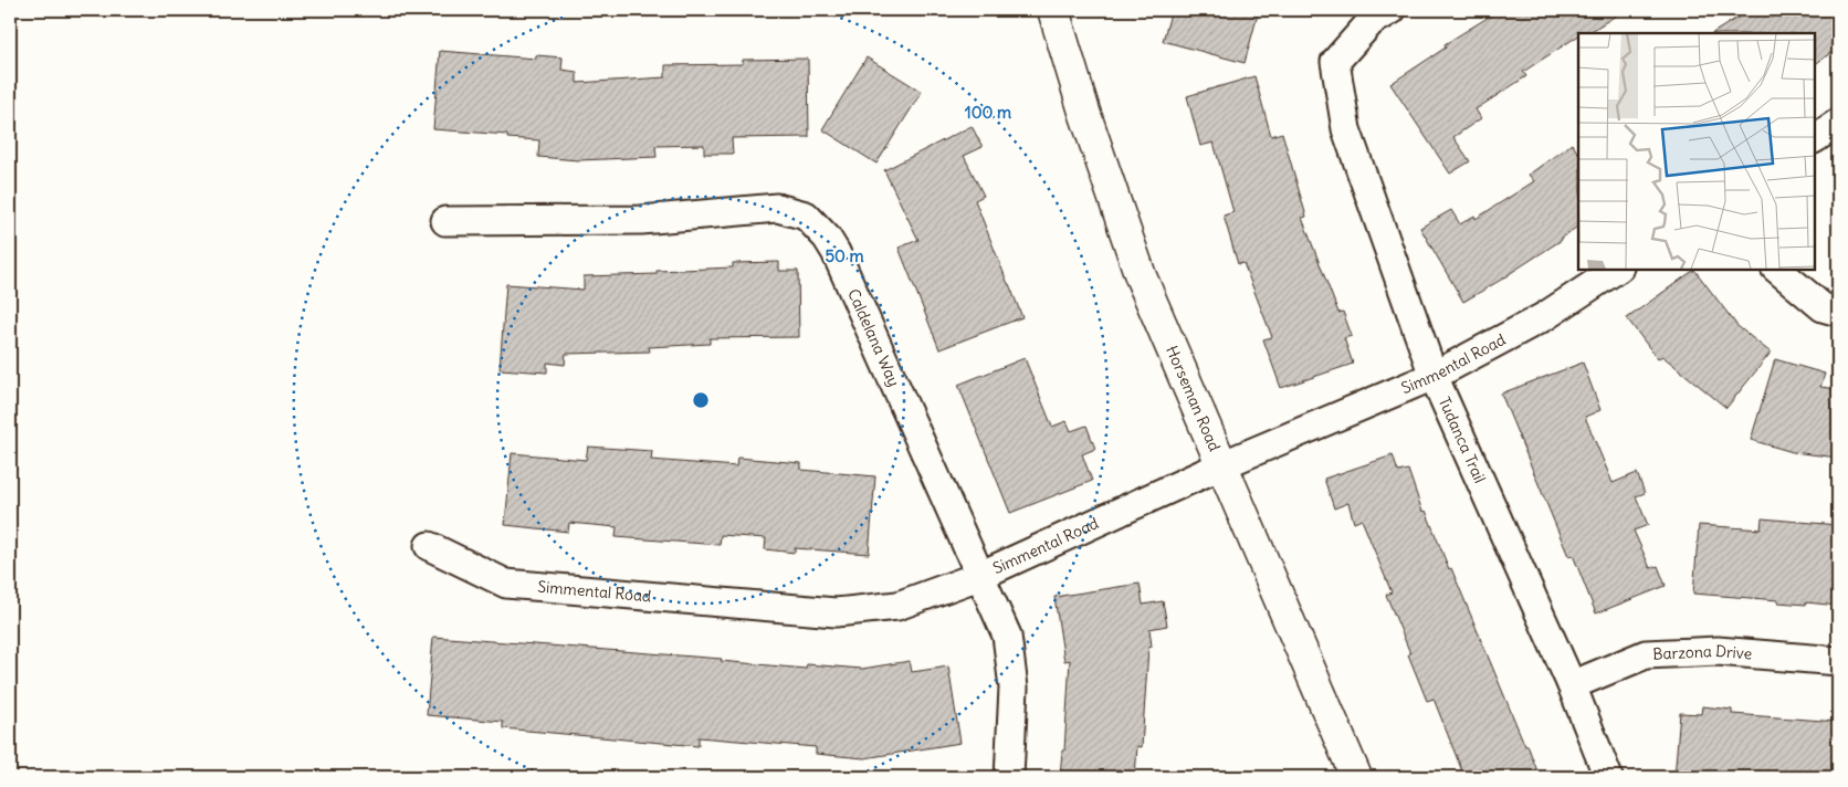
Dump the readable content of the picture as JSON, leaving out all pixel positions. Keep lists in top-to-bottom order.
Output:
{
  "streets": {
    "street": [
      "Caldelana Way",
      "Simmental Road",
      "Horseman Road",
      "Tudanca Trail",
      "Barzona Drive"
    ]
  },
  "crossings": [
    ["Caldelana Way", "Simmental Road"],
    ["Simmental Road", "Horseman Road"],
    ["Simmental Road", "Tudanca Trail"],
    ["Tudanca Trail", "Barzona Drive"]
  ],
  "rings": ["100 m", "50 m"]
}
